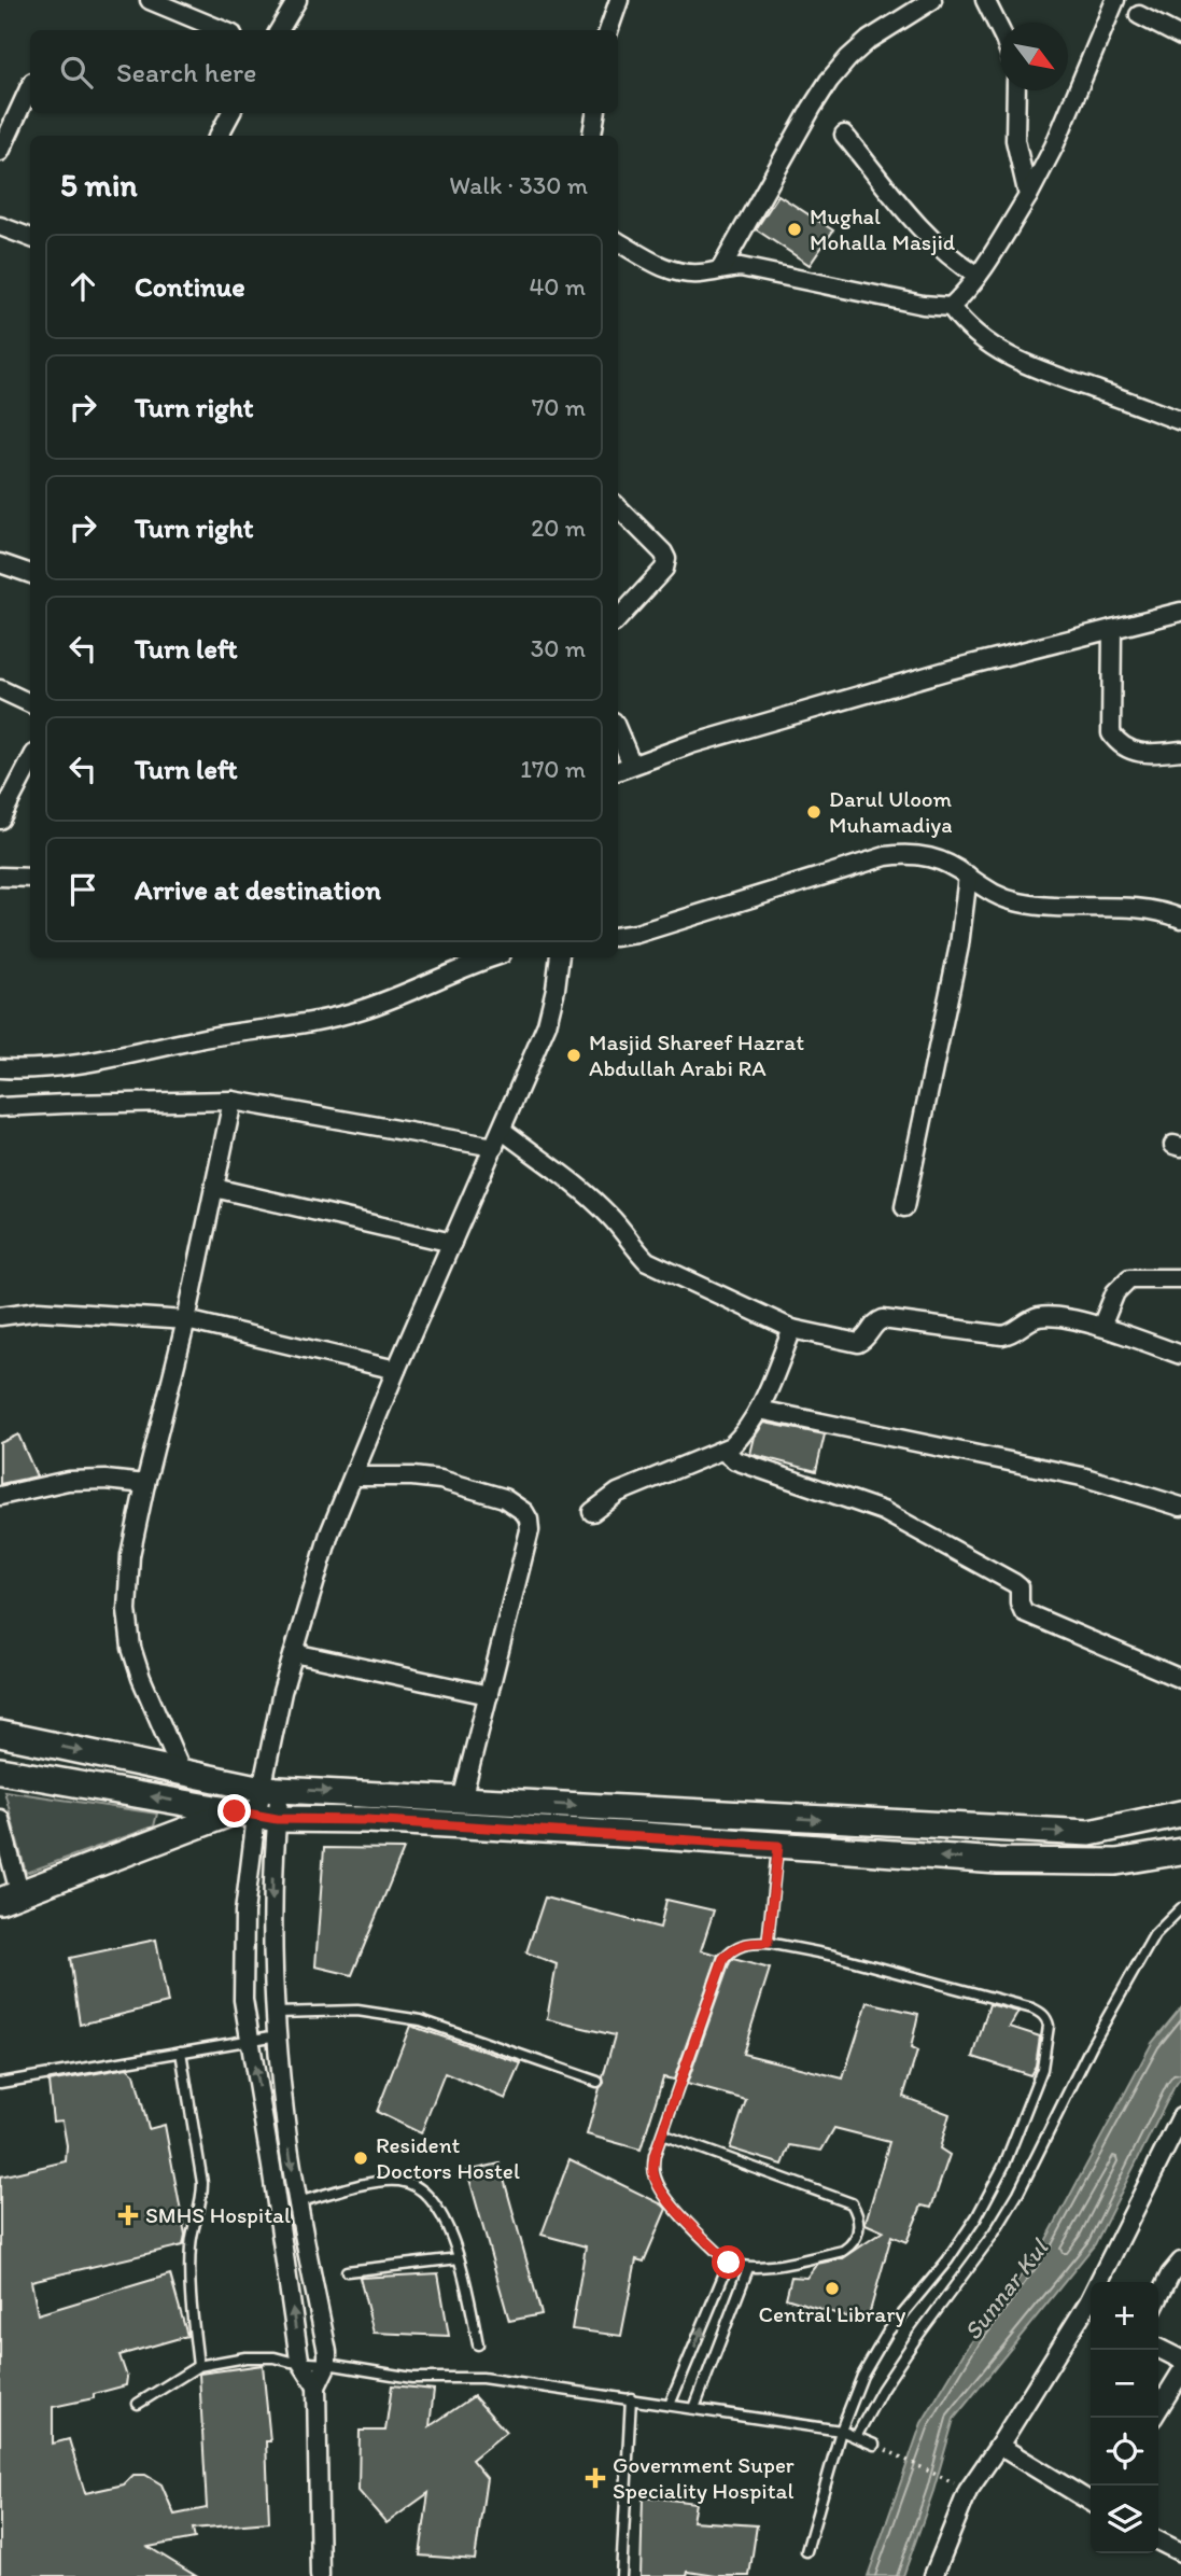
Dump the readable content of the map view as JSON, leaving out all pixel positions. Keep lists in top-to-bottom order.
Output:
{
  "water": ["Sunnar Kul"],
  "places": {
    "other": [
      "Mughal Mohalla Masjid",
      "Darul Uloom Muhamadiya",
      "Masjid Shareef Hazrat Abdullah Arabi RA",
      "Resident Doctors Hostel",
      "Central Library"
    ],
    "health": ["SMHS Hospital", "Government Super Speciality Hospital"]
  },
  "north": "bottom right",
  "page": {
    "search": "Search here",
    "heading": ["5 min", "Walk · 330 m"],
    "list": [
      ["Continue", "40 m"],
      ["Turn right", "70 m"],
      ["Turn right", "20 m"],
      ["Turn left", "30 m"],
      ["Turn left", "170 m"],
      "Arrive at destination"
    ],
    "map_buttons": ["+", "−"]
  }
}
